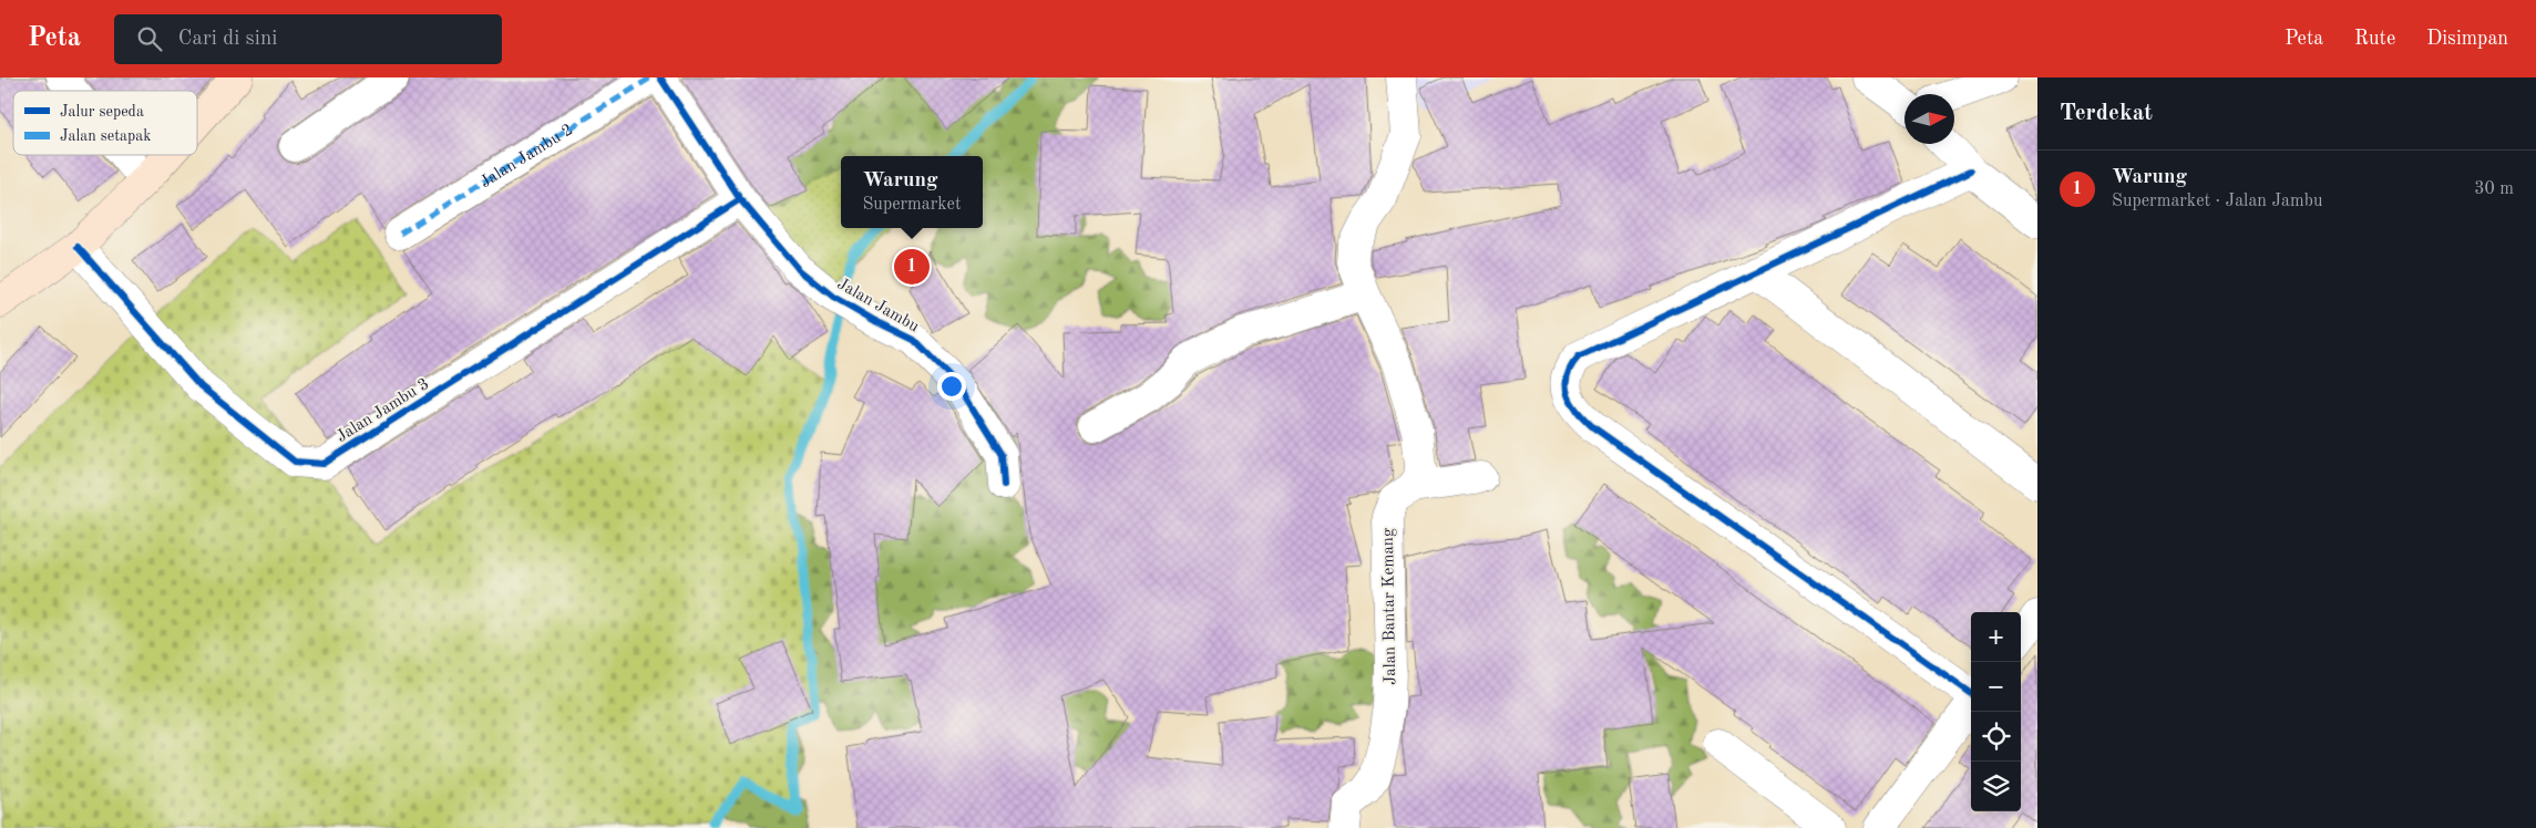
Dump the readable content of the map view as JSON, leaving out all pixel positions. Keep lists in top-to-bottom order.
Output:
{
  "streets": {
    "street": [
      "Jalan Jambu 2",
      "Jalan Jambu",
      "Jalan Jambu 3",
      "Jalan Bantar Kemang"
    ]
  },
  "crossings": [
    ["Jalan Jambu", "Jalan Jambu 3"]
  ],
  "legend": ["Jalur sepeda", "Jalan setapak"],
  "north": "right",
  "page": {
    "header": "Peta",
    "search": "Cari di sini",
    "nav": ["Peta", "Rute", "Disimpan"],
    "heading": "Terdekat",
    "list": [
      {
        "mark": "1",
        "name": "Warung",
        "note": "Supermarket · Jalan Jambu",
        "value": "30 m"
      }
    ],
    "popup": ["Warung", "Supermarket"],
    "pins": "1",
    "map_buttons": ["+", "−"]
  }
}
